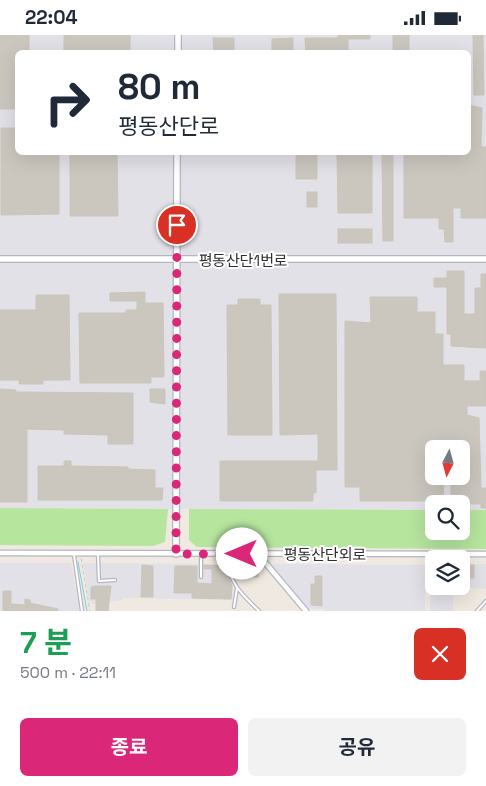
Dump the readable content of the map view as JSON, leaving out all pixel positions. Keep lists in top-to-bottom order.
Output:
{
  "streets": {
    "street": ["평동산단1번로", "평동산단외로"]
  },
  "north": "bottom",
  "page": {
    "status": "22:04",
    "turn": ["80 m", "평동산단로"],
    "heading": ["7 분", "500 m · 22:11"],
    "buttons": ["종료", "공유"]
  }
}
